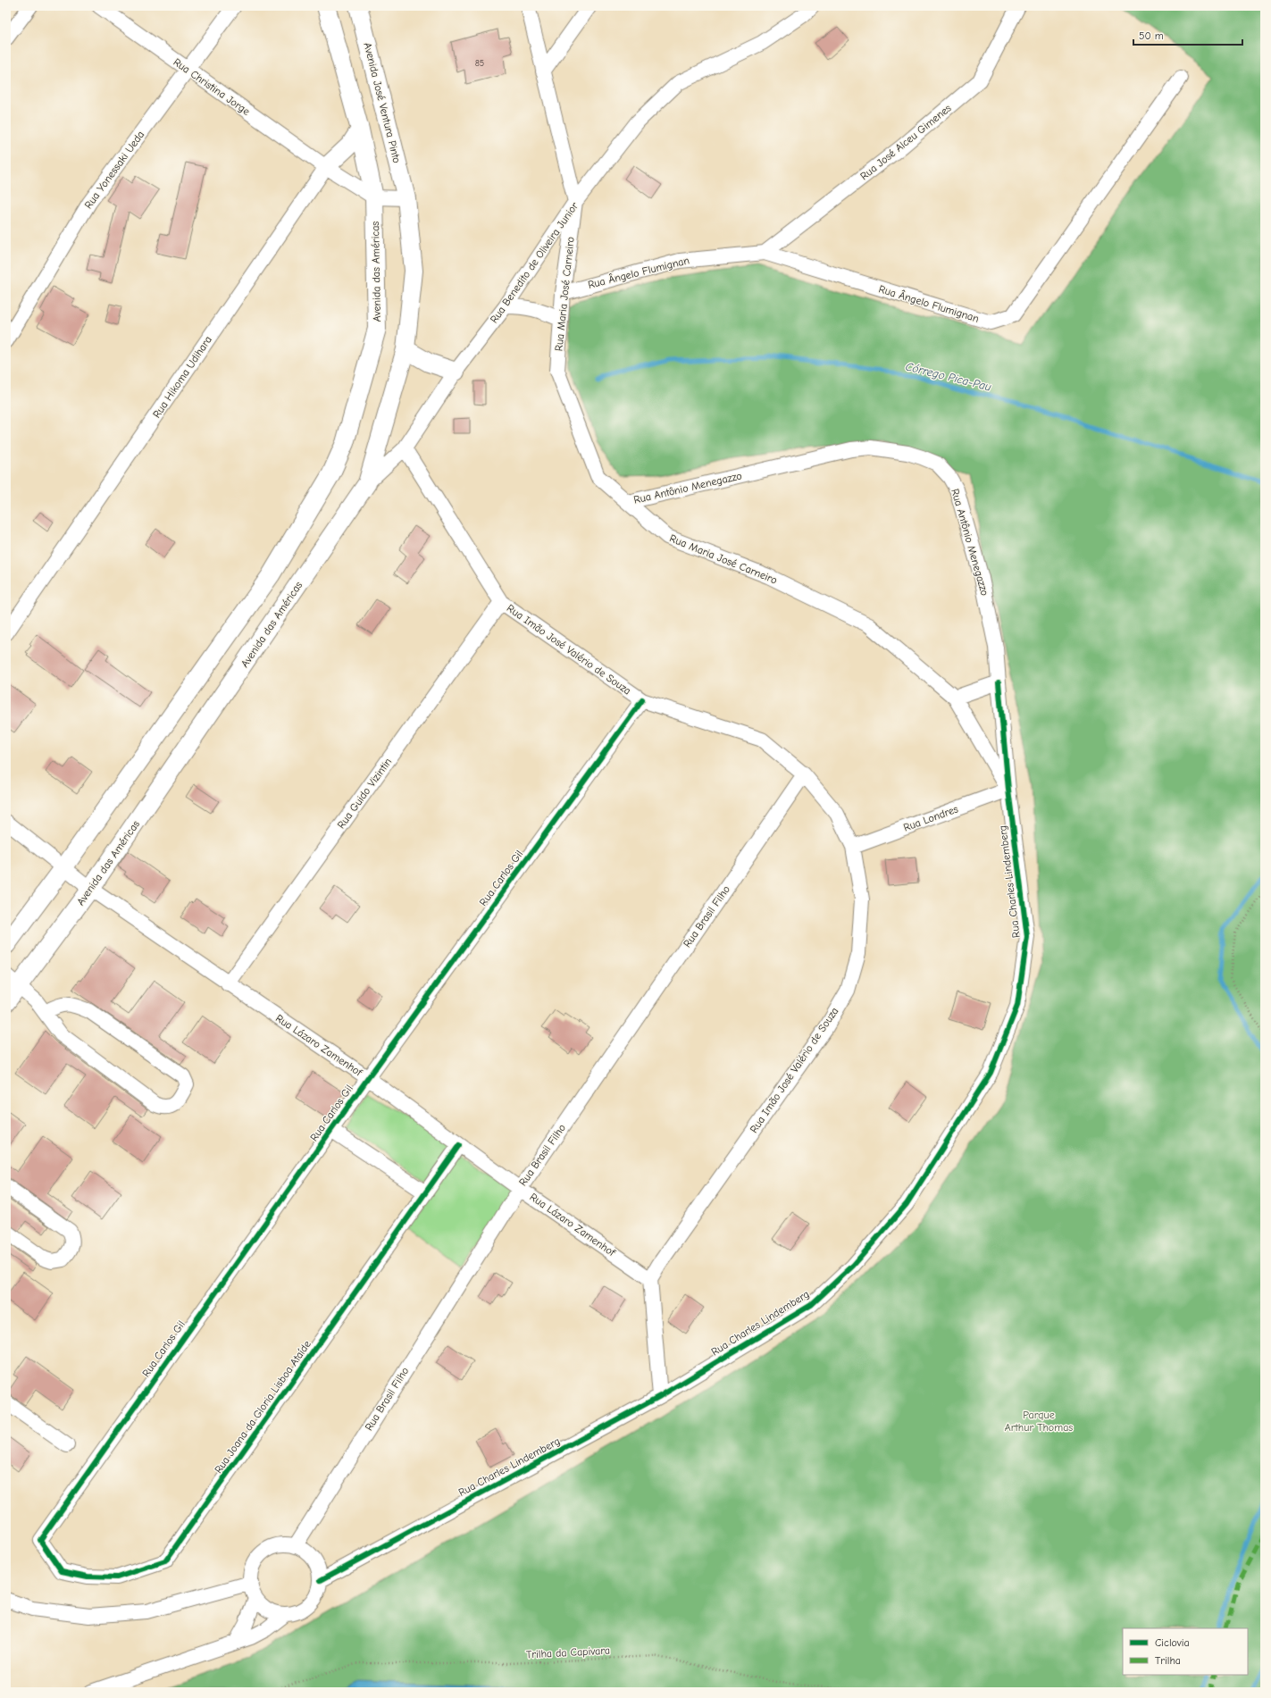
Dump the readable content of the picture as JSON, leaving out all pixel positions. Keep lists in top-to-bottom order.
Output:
{
  "streets": {
    "main road": ["Avenida José Ventura Pinto", "Avenida das Américas"],
    "street": [
      "Rua Christina Jorge",
      "Rua José Alceu Gimenes",
      "Rua Yonessaki Ueda",
      "Rua Benedito de Oliveira Junior",
      "Rua Ângelo Flumignan",
      "Rua Maria José Carneiro",
      "Rua Hikoma Udihara",
      "Rua Antônio Menegazzo",
      "Rua Imão José Valério de Souza",
      "Rua Guido Vizintin",
      "Rua Londres",
      "Rua Carlos Gil",
      "Rua Charles Lindemberg",
      "Rua Brasil Filho",
      "Rua Lázaro Zamenhof",
      "Rua Joana da Gloria Lisboa Ataíde"
    ],
    "path": ["Trilha da Capivara"]
  },
  "crossings": [
    ["Rua Christina Jorge", "Rua Yonessaki Ueda"],
    ["Rua Christina Jorge", "Rua Hikoma Udihara"],
    ["Avenida José Ventura Pinto", "Avenida das Américas"],
    ["Rua José Alceu Gimenes", "Rua Ângelo Flumignan"],
    ["Rua Benedito de Oliveira Junior", "Avenida das Américas"],
    ["Rua Benedito de Oliveira Junior", "Rua Maria José Carneiro"],
    ["Rua Benedito de Oliveira Junior", "Rua Imão José Valério de Souza"],
    ["Avenida das Américas", "Rua Lázaro Zamenhof"],
    ["Rua Ângelo Flumignan", "Rua Maria José Carneiro"],
    ["Rua Maria José Carneiro", "Rua Antônio Menegazzo"],
    ["Rua Maria José Carneiro", "Rua Charles Lindemberg"],
    ["Rua Antônio Menegazzo", "Rua Londres"],
    ["Rua Antônio Menegazzo", "Rua Charles Lindemberg"],
    ["Rua Imão José Valério de Souza", "Rua Guido Vizintin"],
    ["Rua Imão José Valério de Souza", "Rua Londres"],
    ["Rua Imão José Valério de Souza", "Rua Carlos Gil"],
    ["Rua Imão José Valério de Souza", "Rua Brasil Filho"],
    ["Rua Imão José Valério de Souza", "Rua Lázaro Zamenhof"],
    ["Rua Guido Vizintin", "Rua Lázaro Zamenhof"],
    ["Rua Londres", "Rua Charles Lindemberg"],
    ["Rua Carlos Gil", "Rua Lázaro Zamenhof"],
    ["Rua Carlos Gil", "Rua Joana da Gloria Lisboa Ataíde"],
    ["Rua Charles Lindemberg", "Rua Brasil Filho"],
    ["Rua Brasil Filho", "Rua Lázaro Zamenhof"],
    ["Rua Lázaro Zamenhof", "Rua Joana da Gloria Lisboa Ataíde"]
  ],
  "water": ["Córrego Pica-Pau"],
  "parks": ["Parque Arthur Thomas"],
  "house_numbers": ["85"],
  "legend": ["Ciclovia", "Trilha"],
  "scale_bar": "50 m"
}
